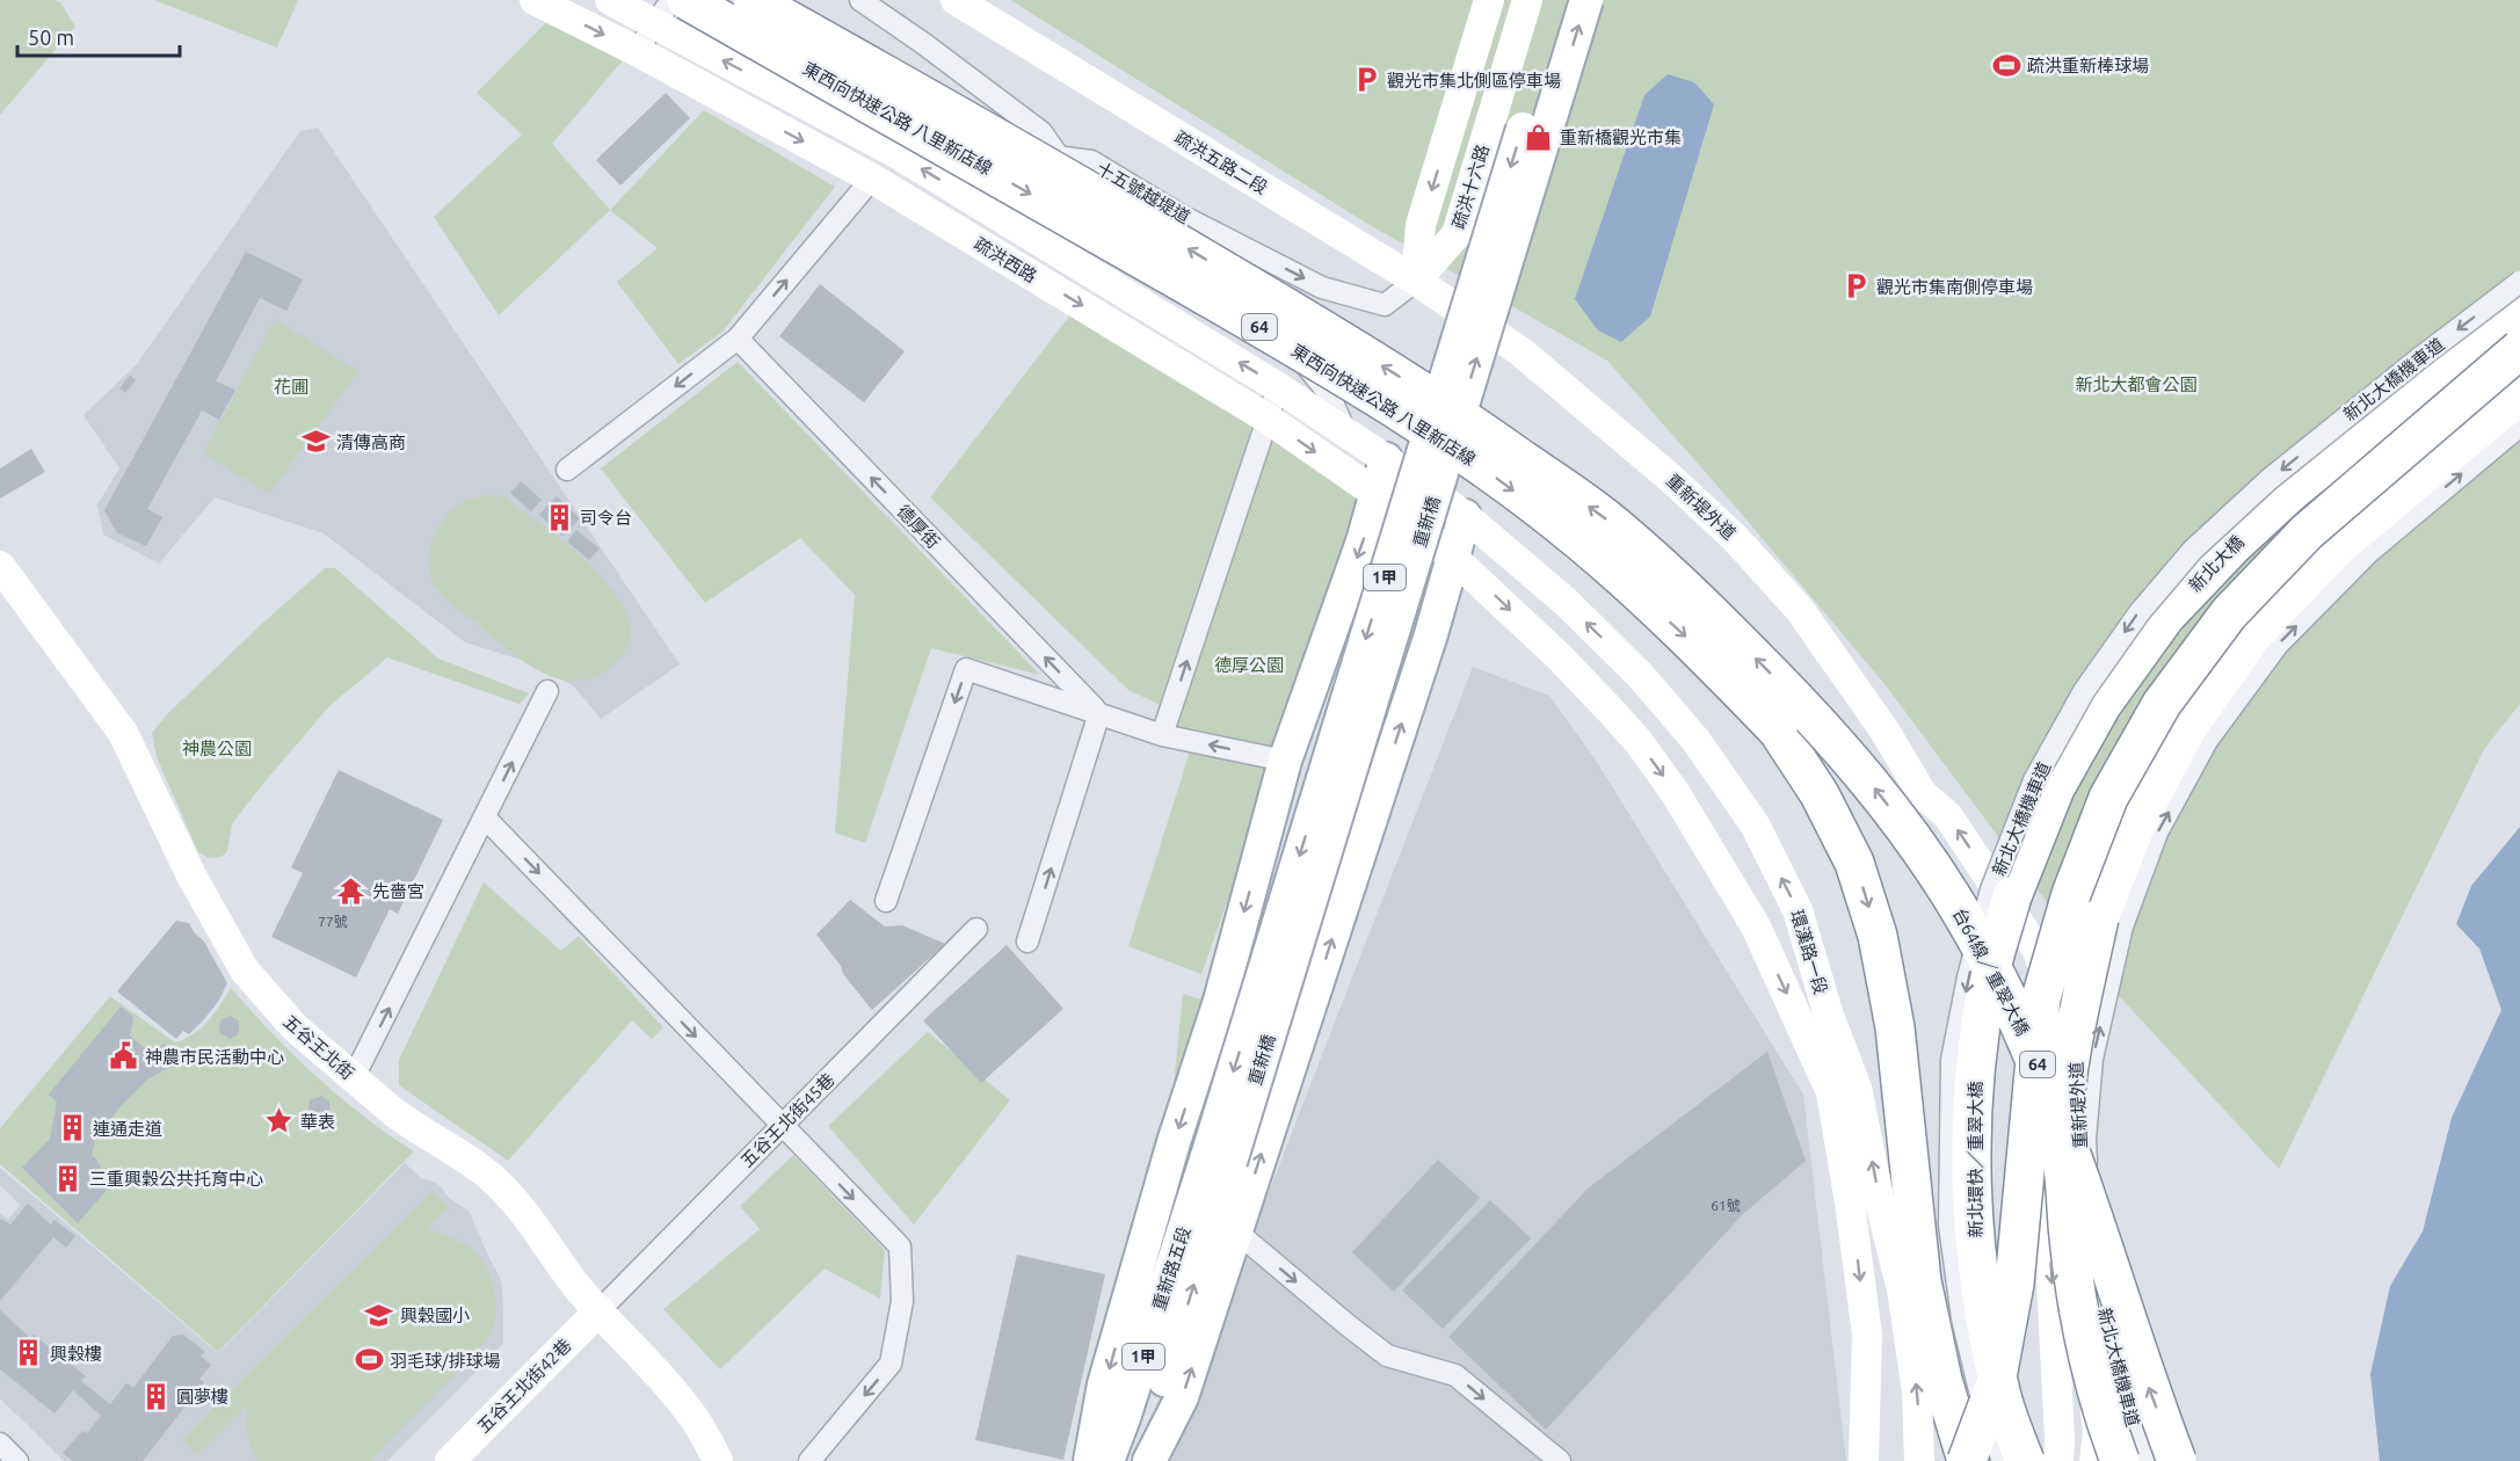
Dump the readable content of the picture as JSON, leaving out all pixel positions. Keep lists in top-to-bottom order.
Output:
{
  "streets": {
    "highway": [
      "東西向快速公路 八里新店線",
      "64",
      "新北大橋",
      "台64線／重翠大橋",
      "新北環快／重翠大橋"
    ],
    "main road": ["重新橋", "1甲", "重新路五段"],
    "street": [
      "疏洪五路二段",
      "疏洪十六路",
      "十五號越堤道",
      "疏洪西路",
      "新北大橋機車道",
      "重新堤外道",
      "德厚街",
      "環漢路一段",
      "五谷王北街",
      "五谷王北街45巷",
      "五谷王北街42巷"
    ]
  },
  "crossings": [
    ["東西向快速公路 八里新店線", "64"],
    ["東西向快速公路 八里新店線", "台64線／重翠大橋"],
    ["疏洪五路二段", "疏洪十六路"],
    ["疏洪五路二段", "十五號越堤道"],
    ["疏洪五路二段", "重新堤外道"],
    ["疏洪十六路", "十五號越堤道"],
    ["疏洪十六路", "重新堤外道"],
    ["十五號越堤道", "重新堤外道"],
    ["疏洪西路", "環漢路一段"],
    ["64", "台64線／重翠大橋"],
    ["重新橋", "重新路五段"],
    ["新北大橋", "新北環快／重翠大橋"],
    ["五谷王北街", "五谷王北街45巷"],
    ["五谷王北街", "五谷王北街42巷"],
    ["五谷王北街45巷", "五谷王北街42巷"]
  ],
  "one_way": ["十五號越堤道", "德厚街"],
  "parks": [
    "新北大都會公園",
    "花圃",
    "德厚公園",
    "神農公園"
  ],
  "places": {
    "sports": ["疏洪重新棒球場", "羽毛球/排球場"],
    "parking": ["觀光市集北側區停車場", "觀光市集南側停車場"],
    "shop": ["重新橋觀光市集"],
    "school or university": ["清傳高商", "興穀國小"],
    "building": [
      "司令台",
      "連通走道",
      "三重興穀公共托育中心",
      "興穀樓",
      "圓夢樓"
    ],
    "temple": ["先嗇宮"],
    "public building": ["神農市民活動中心"],
    "place": ["華表"]
  },
  "house_numbers": ["77號", "61號"],
  "scale_bar": "50 m"
}
